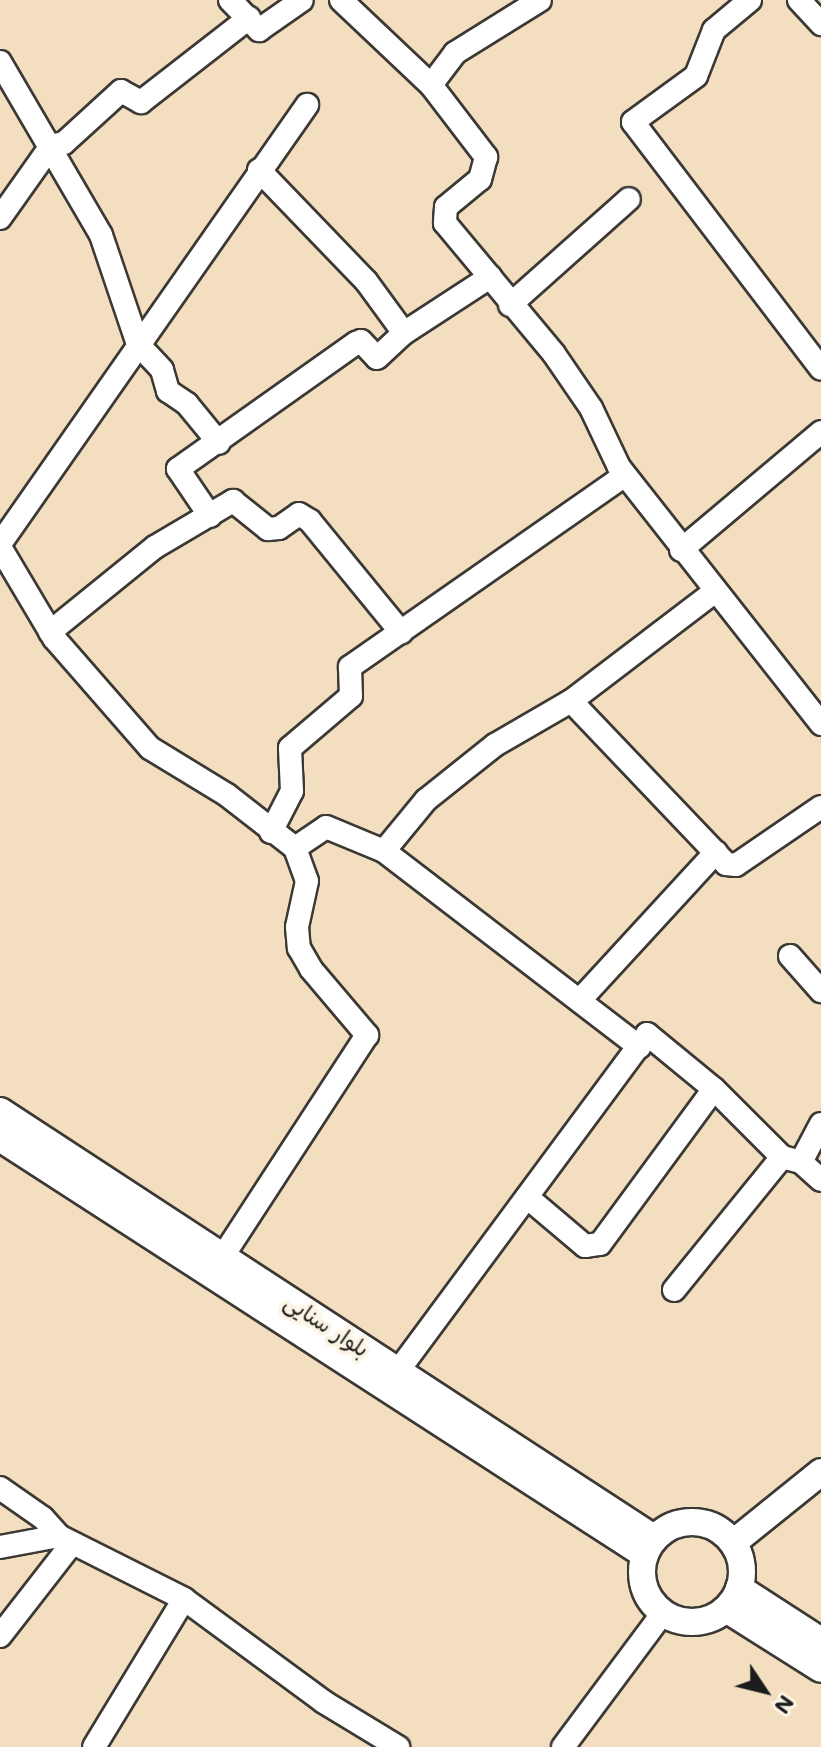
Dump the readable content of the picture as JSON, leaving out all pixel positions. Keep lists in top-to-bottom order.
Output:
{
  "streets": {
    "main road": ["بلوار سنایی"]
  },
  "north": "bottom right"
}
